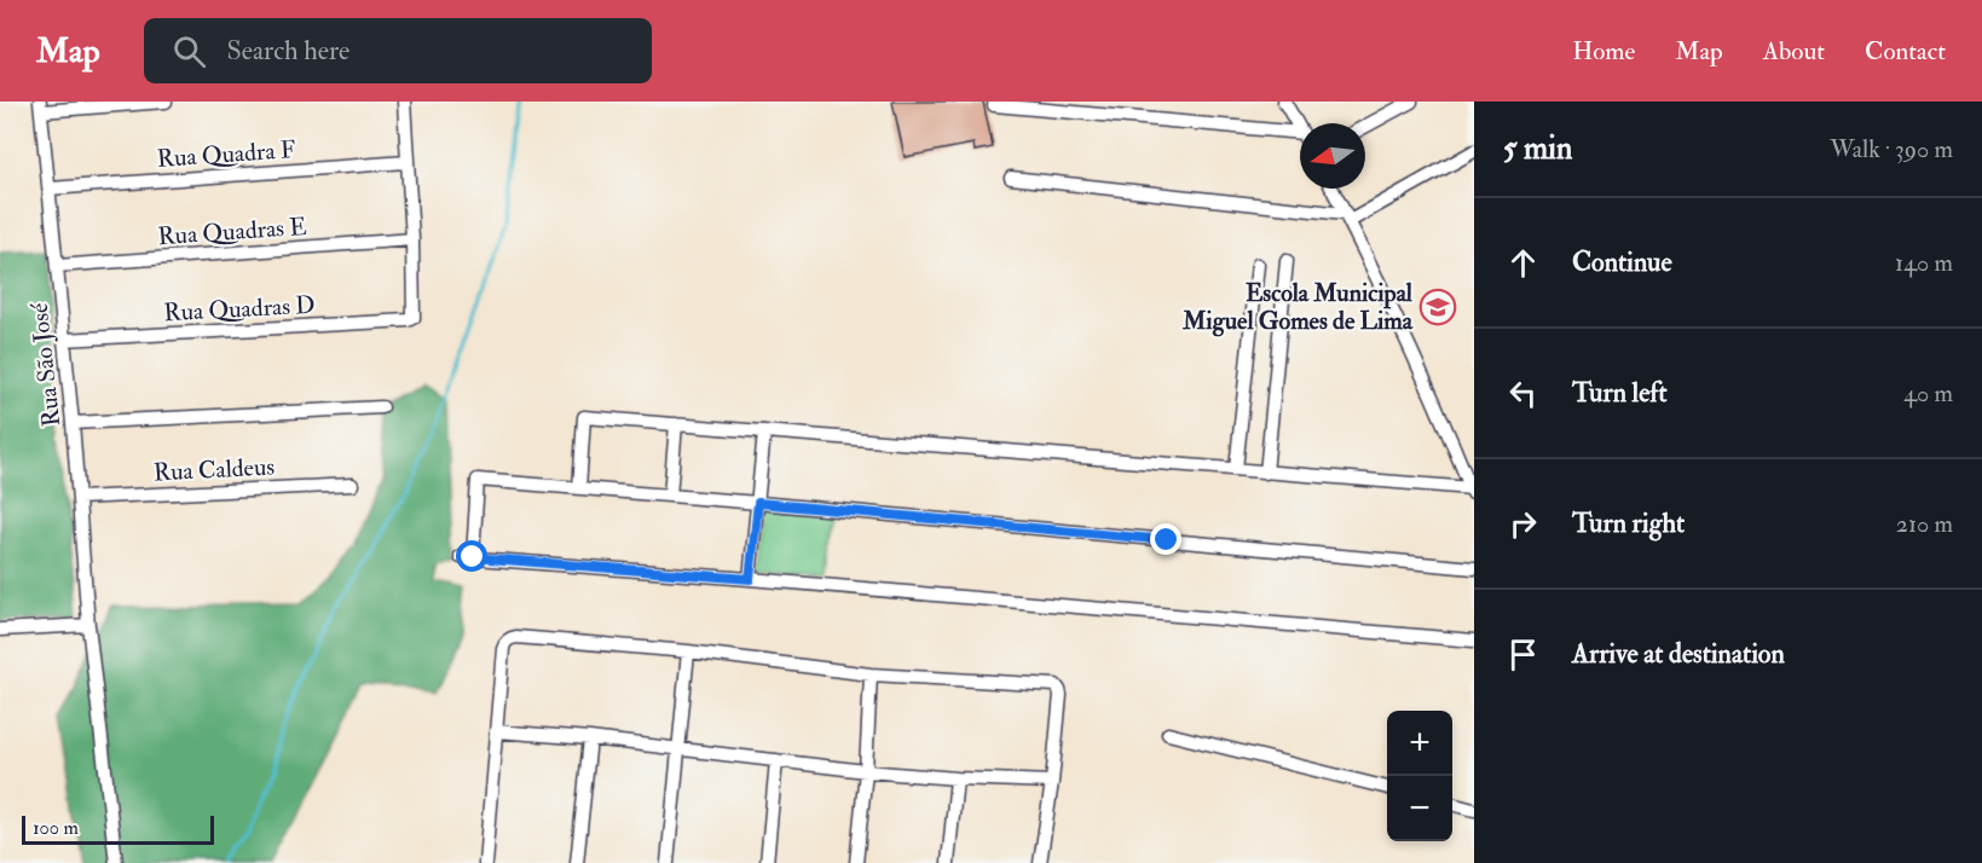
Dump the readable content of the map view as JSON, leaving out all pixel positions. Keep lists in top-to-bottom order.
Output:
{
  "streets": {
    "street": [
      "Rua Quadra F",
      "Rua Quadras E",
      "Rua Quadras D",
      "Rua São José",
      "Rua Caldeus"
    ]
  },
  "crossings": [
    ["Rua Quadra F", "Rua São José"],
    ["Rua Quadras E", "Rua Quadras D"],
    ["Rua Quadras E", "Rua São José"],
    ["Rua Quadras D", "Rua São José"],
    ["Rua São José", "Rua Caldeus"]
  ],
  "places": {
    "school or university": ["Escola Municipal Miguel Gomes de Lima"]
  },
  "scale_bar": "100 m",
  "north": "left",
  "page": {
    "header": "Map",
    "search": "Search here",
    "nav": [
      "Home",
      "Map",
      "About",
      "Contact"
    ],
    "heading": ["5 min", "Walk · 390 m"],
    "list": [
      ["Continue", "140 m"],
      ["Turn left", "40 m"],
      ["Turn right", "210 m"],
      "Arrive at destination"
    ],
    "map_buttons": ["+", "−"],
    "scale": "100 m"
  }
}
